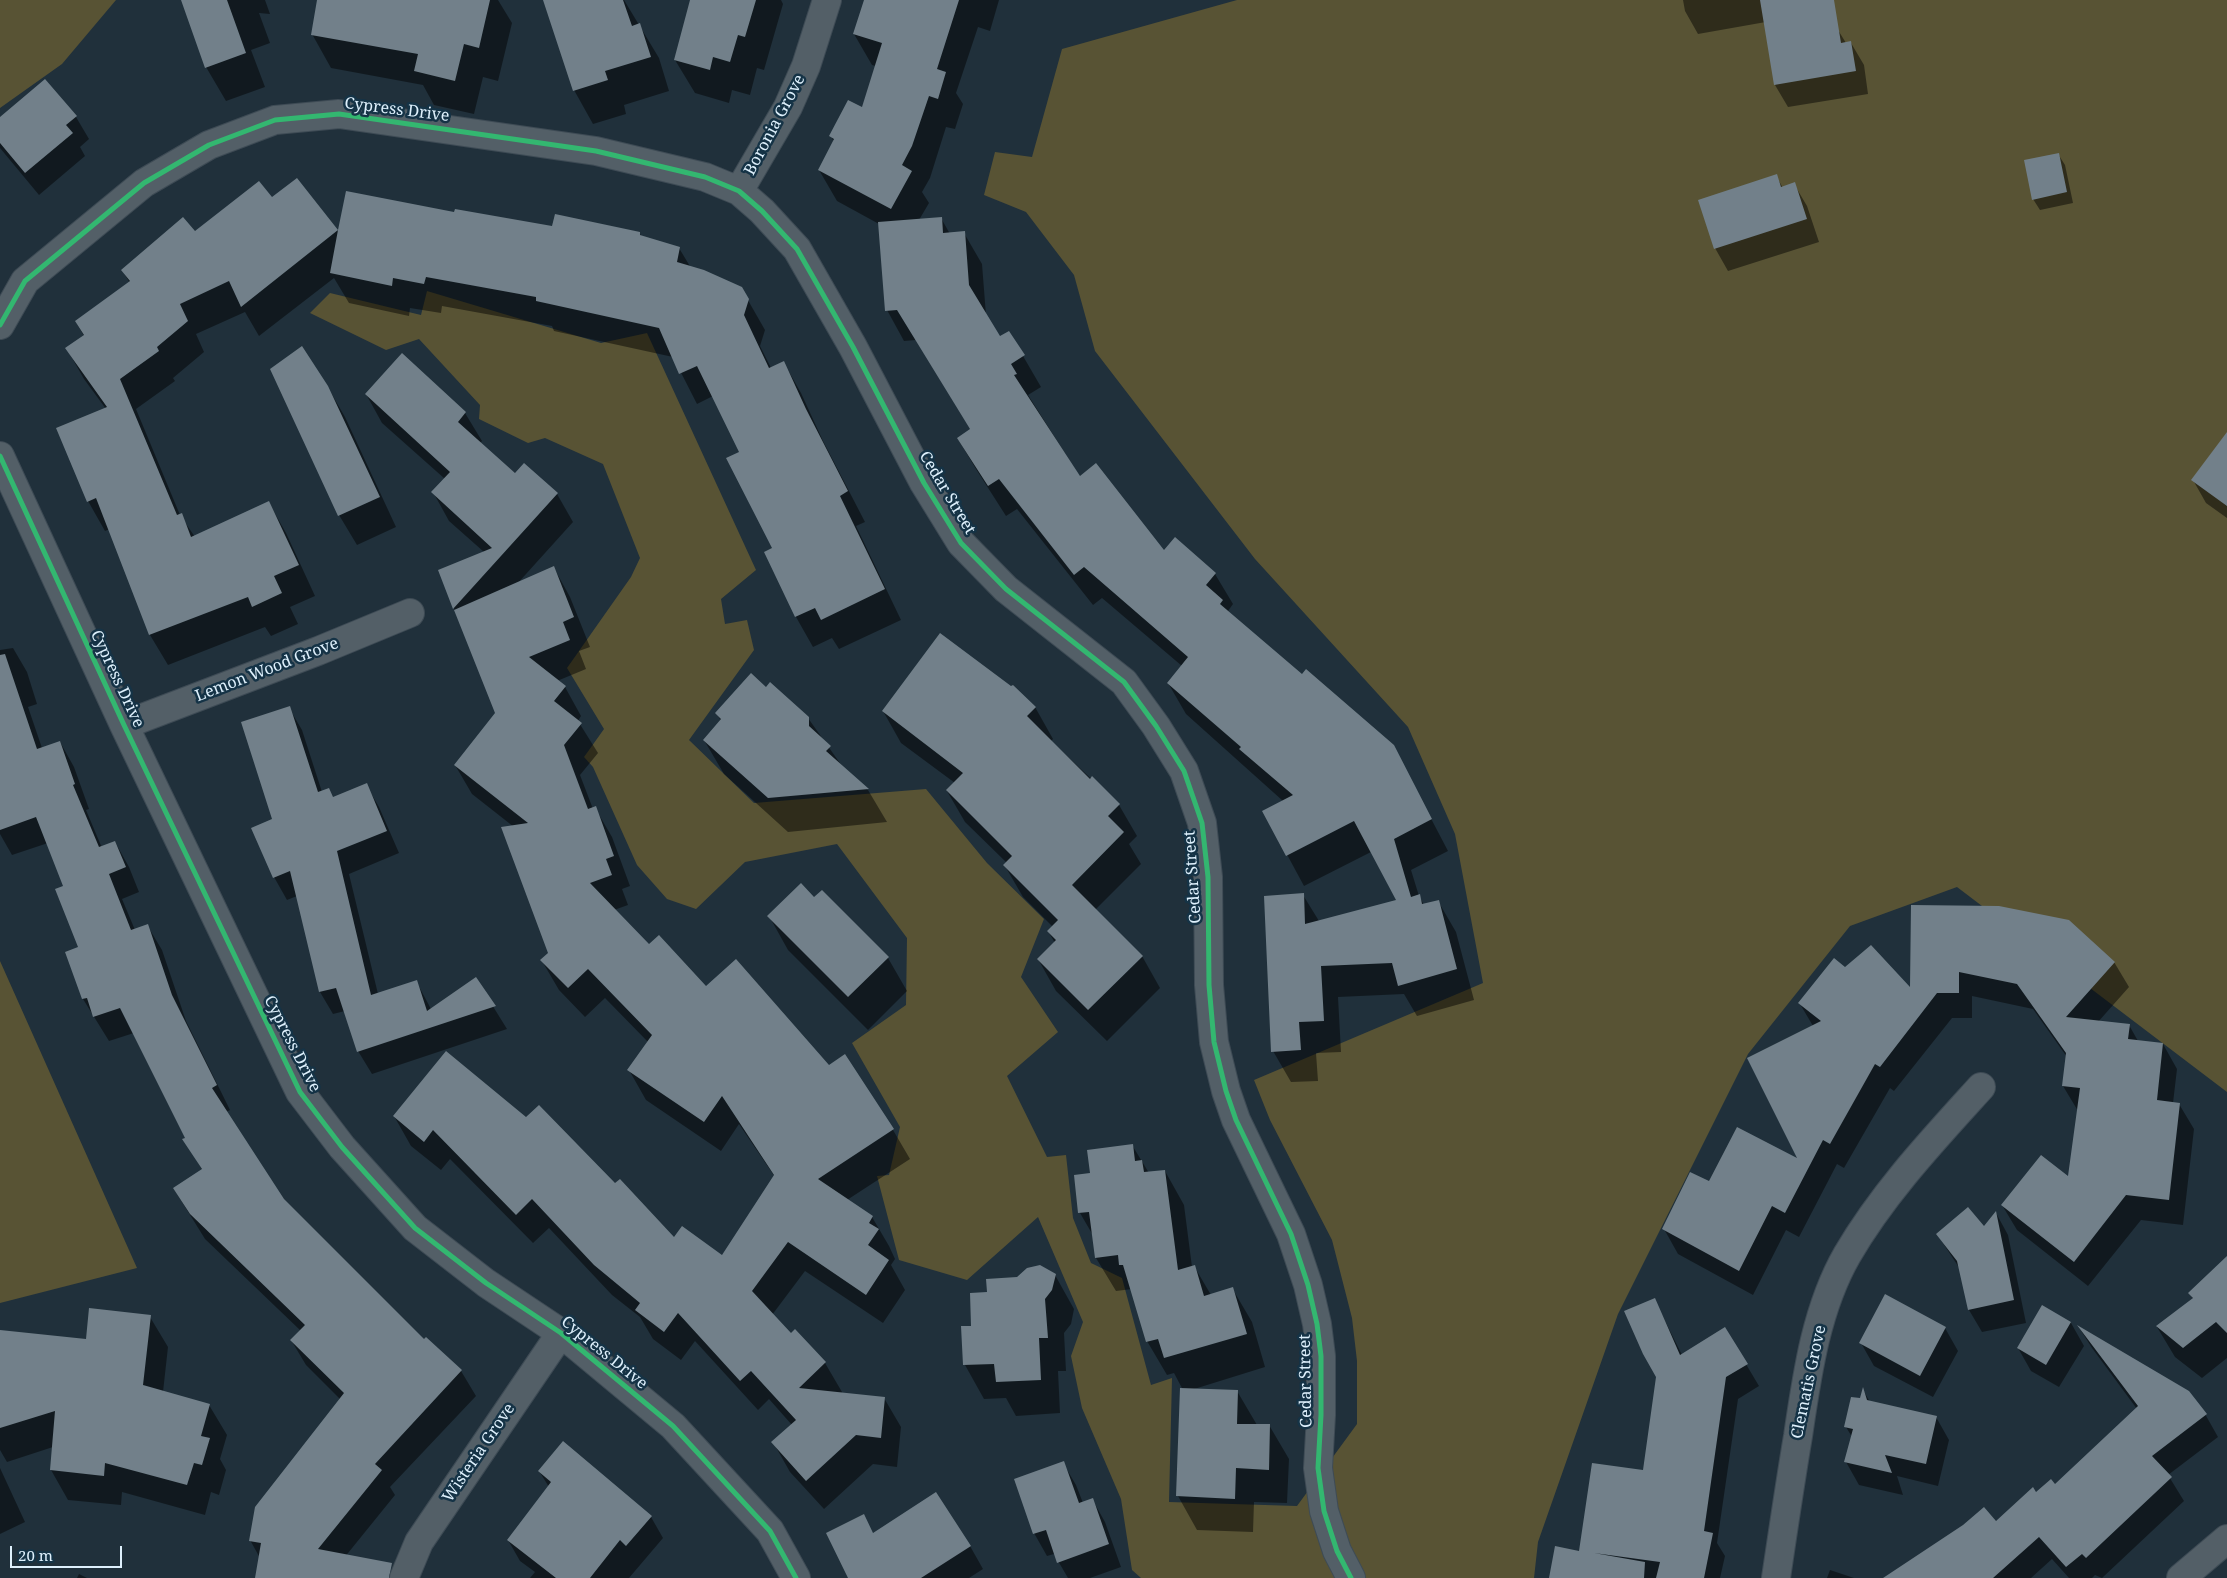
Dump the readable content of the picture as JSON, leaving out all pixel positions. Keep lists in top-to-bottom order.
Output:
{
  "streets": {
    "street": [
      "Cypress Drive",
      "Boronia Grove",
      "Cedar Street",
      "Lemon Wood Grove",
      "Clematis Grove",
      "Wisteria Grove"
    ]
  },
  "crossings": [
    ["Cypress Drive", "Boronia Grove"],
    ["Cypress Drive", "Cedar Street"],
    ["Cypress Drive", "Lemon Wood Grove"],
    ["Cypress Drive", "Wisteria Grove"],
    ["Boronia Grove", "Cedar Street"]
  ],
  "scale_bar": "20 m"
}
